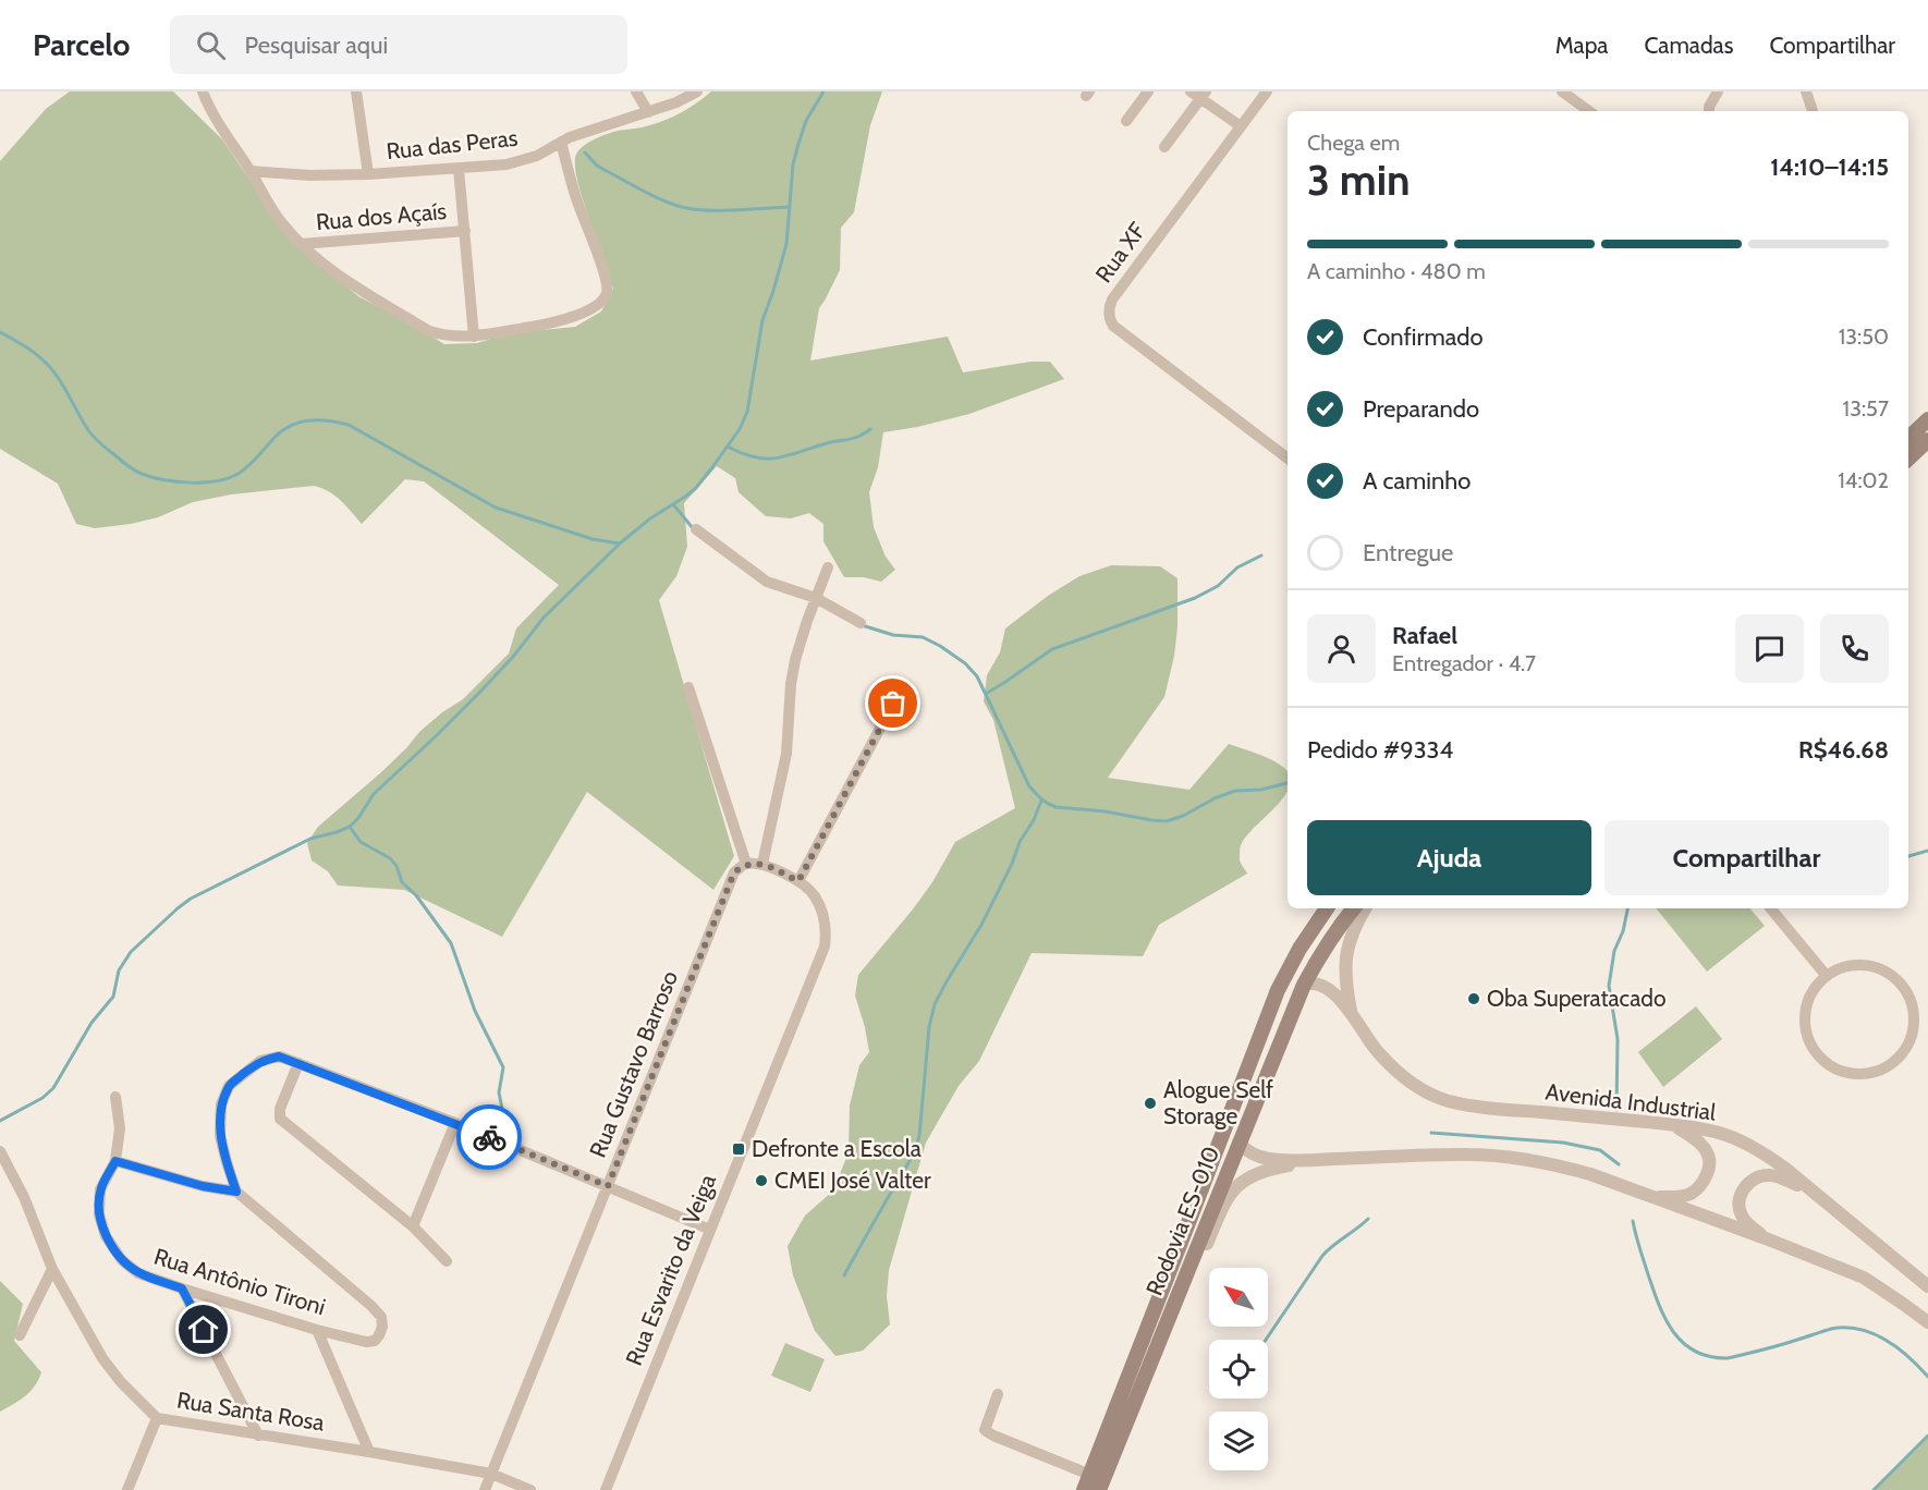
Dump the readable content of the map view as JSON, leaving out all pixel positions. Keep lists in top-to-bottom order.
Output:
{
  "streets": {
    "main road": ["Rodovia ES-010"],
    "street": [
      "Rua das Peras",
      "Rua dos Açaís",
      "Rua XF",
      "Rua Gustavo Barroso",
      "Avenida Industrial",
      "Rua Esvarito da Veiga",
      "Rua Antônio Tironi",
      "Rua Santa Rosa"
    ]
  },
  "crossings": [
    ["Rua Gustavo Barroso", "Rua Esvarito da Veiga"],
    ["Rua Gustavo Barroso", "Rua Santa Rosa"],
    ["Avenida Industrial", "Rodovia ES-010"]
  ],
  "places": {
    "other": ["Oba Superatacado", "Alogue Self Storage", "CMEI José Valter"],
    "transit": ["Defronte a Escola"]
  },
  "north": "top left",
  "page": {
    "header": "Parcelo",
    "search": "Pesquisar aqui",
    "nav": ["Mapa", "Camadas", "Compartilhar"],
    "heading": ["3 min", "Chega em", "14:10–14:15"],
    "panel": [
      "Rafael",
      "Entregador · 4.7",
      "Pedido #9334",
      "R$46.68"
    ],
    "bar": "A caminho · 480 m",
    "list": [
      ["Confirmado", "13:50"],
      ["Preparando", "13:57"],
      ["A caminho", "14:02"],
      "Entregue"
    ],
    "buttons": ["Ajuda", "Compartilhar"]
  }
}
